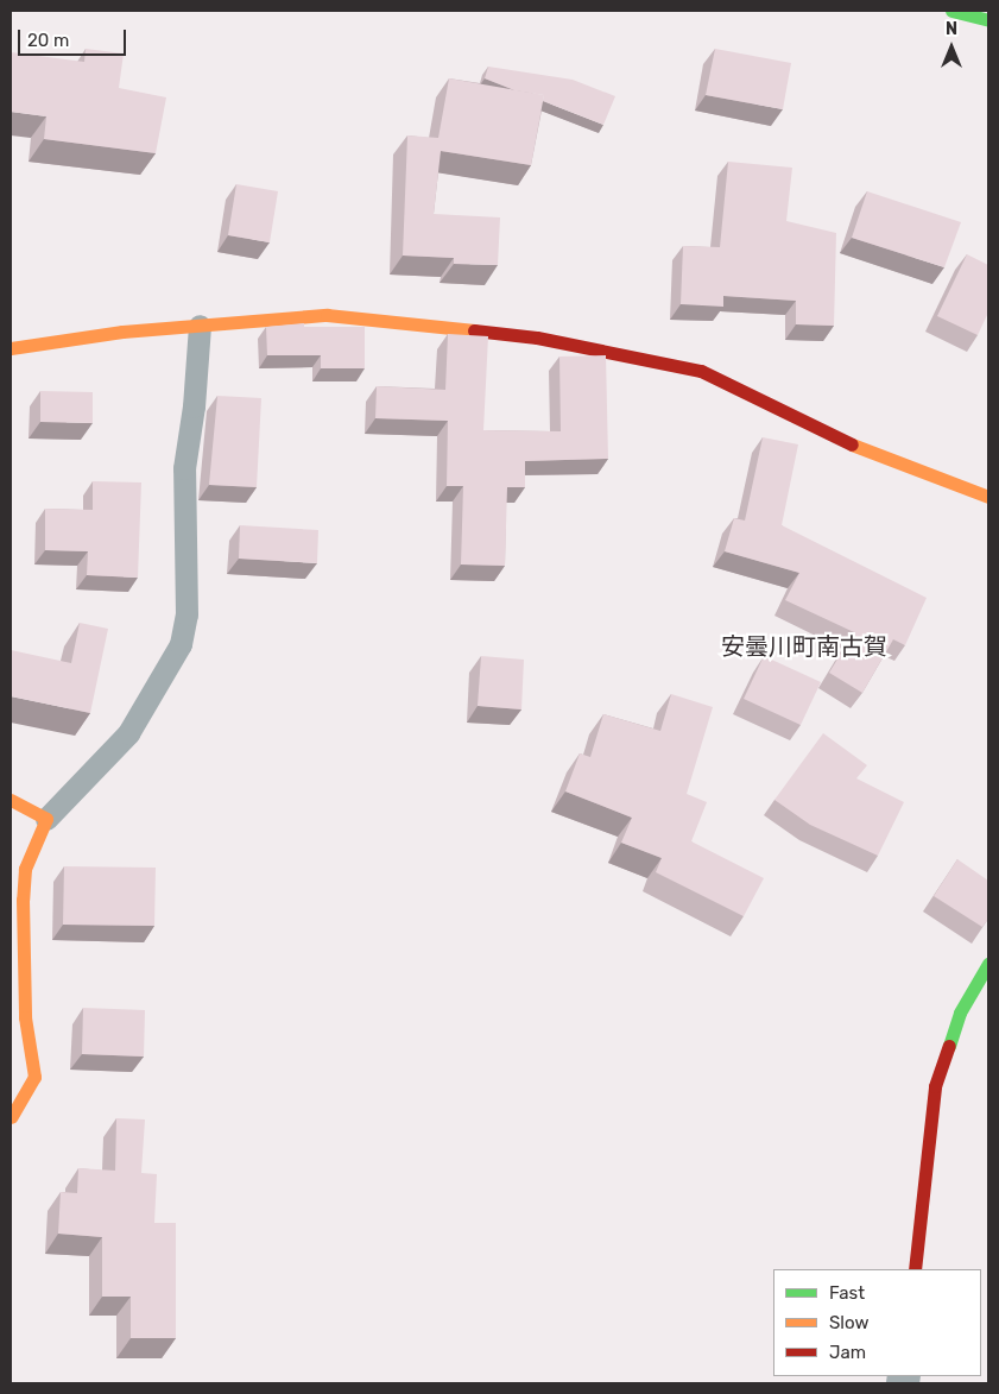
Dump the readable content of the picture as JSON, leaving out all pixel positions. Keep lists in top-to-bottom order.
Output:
{
  "districts": ["安曇川町南古賀"],
  "legend": ["Fast", "Slow", "Jam"],
  "scale_bar": "20 m",
  "north": "top"
}
